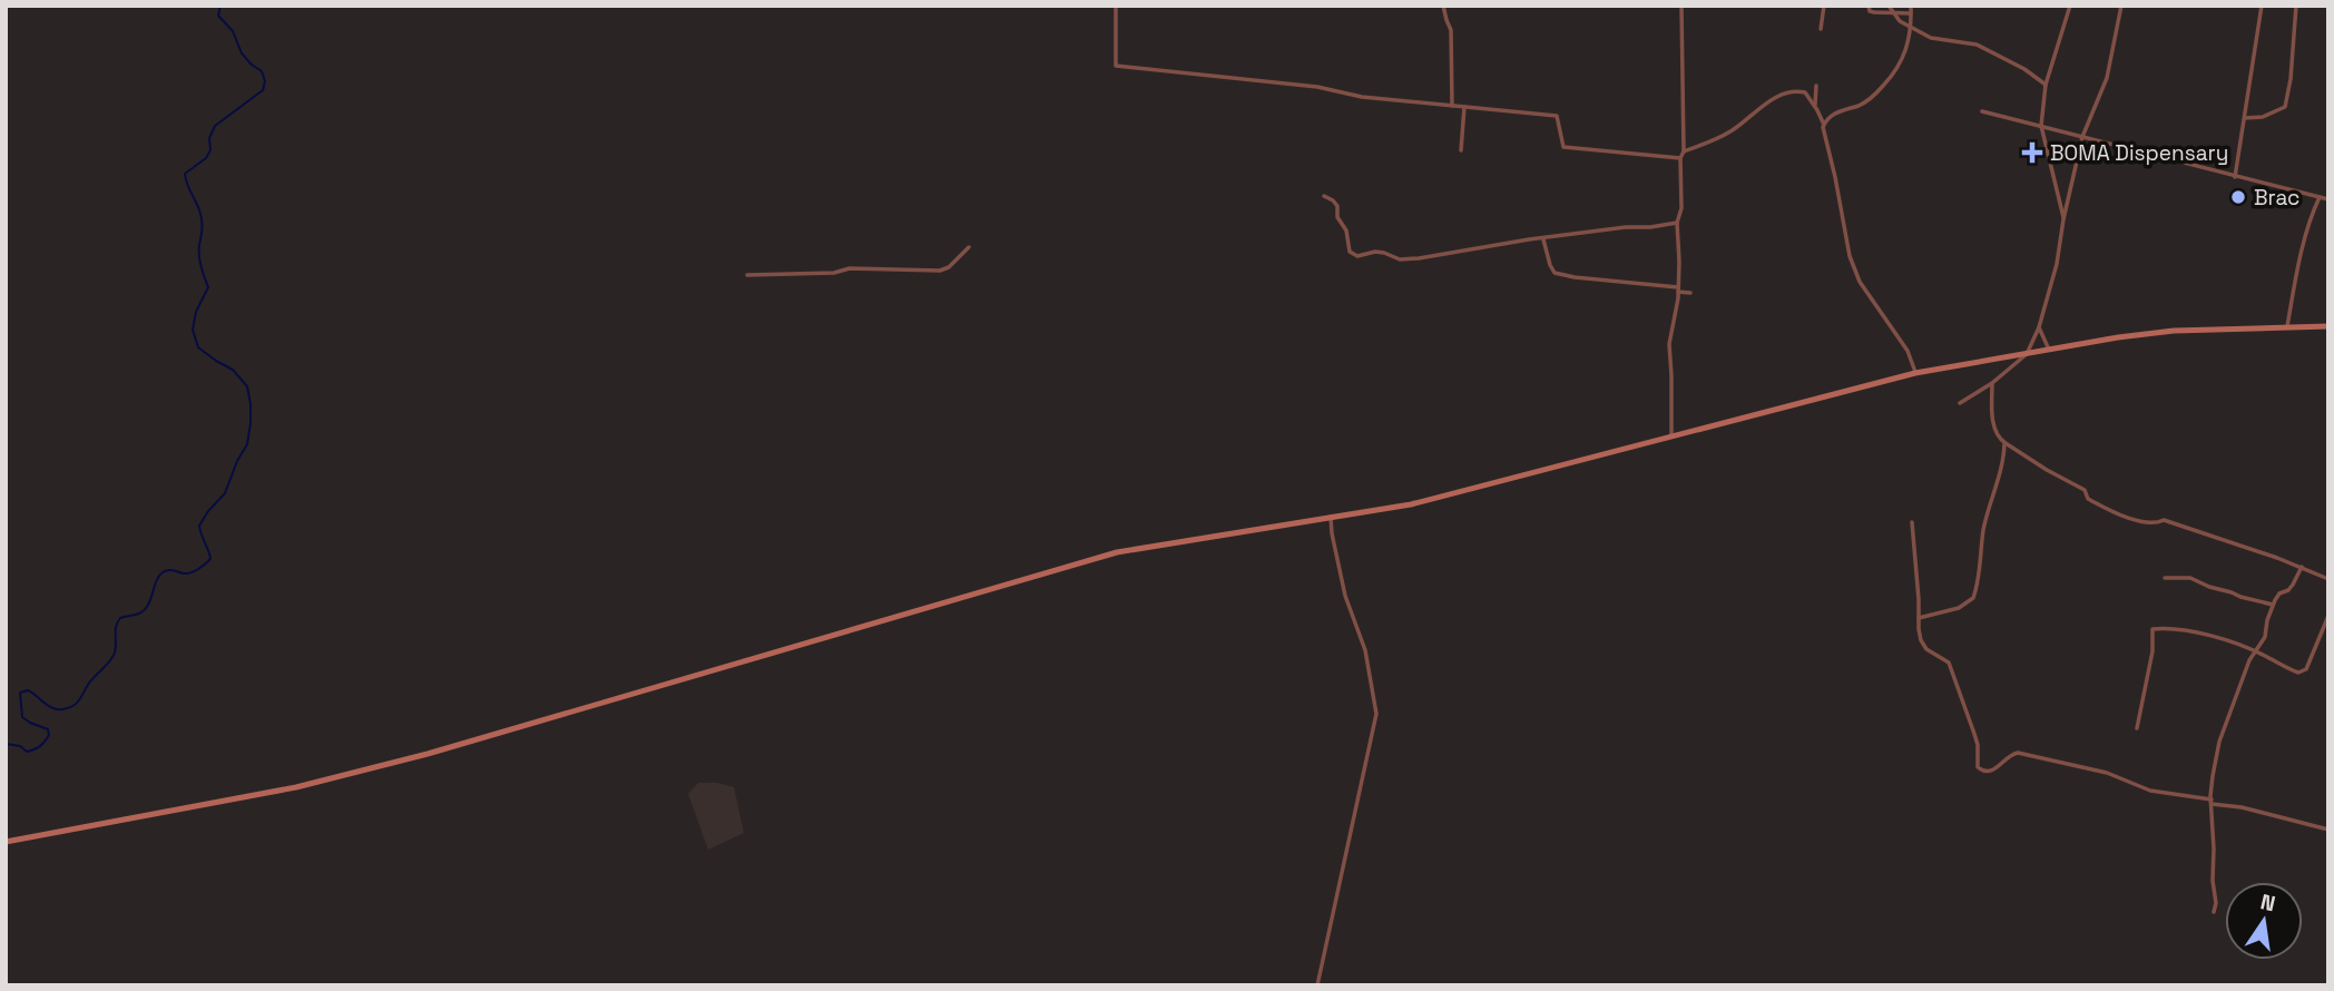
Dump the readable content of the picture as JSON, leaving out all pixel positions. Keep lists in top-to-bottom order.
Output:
{
  "places": {
    "health": ["BOMA Dispensary"],
    "other": ["Brac"]
  },
  "north": "top"
}
